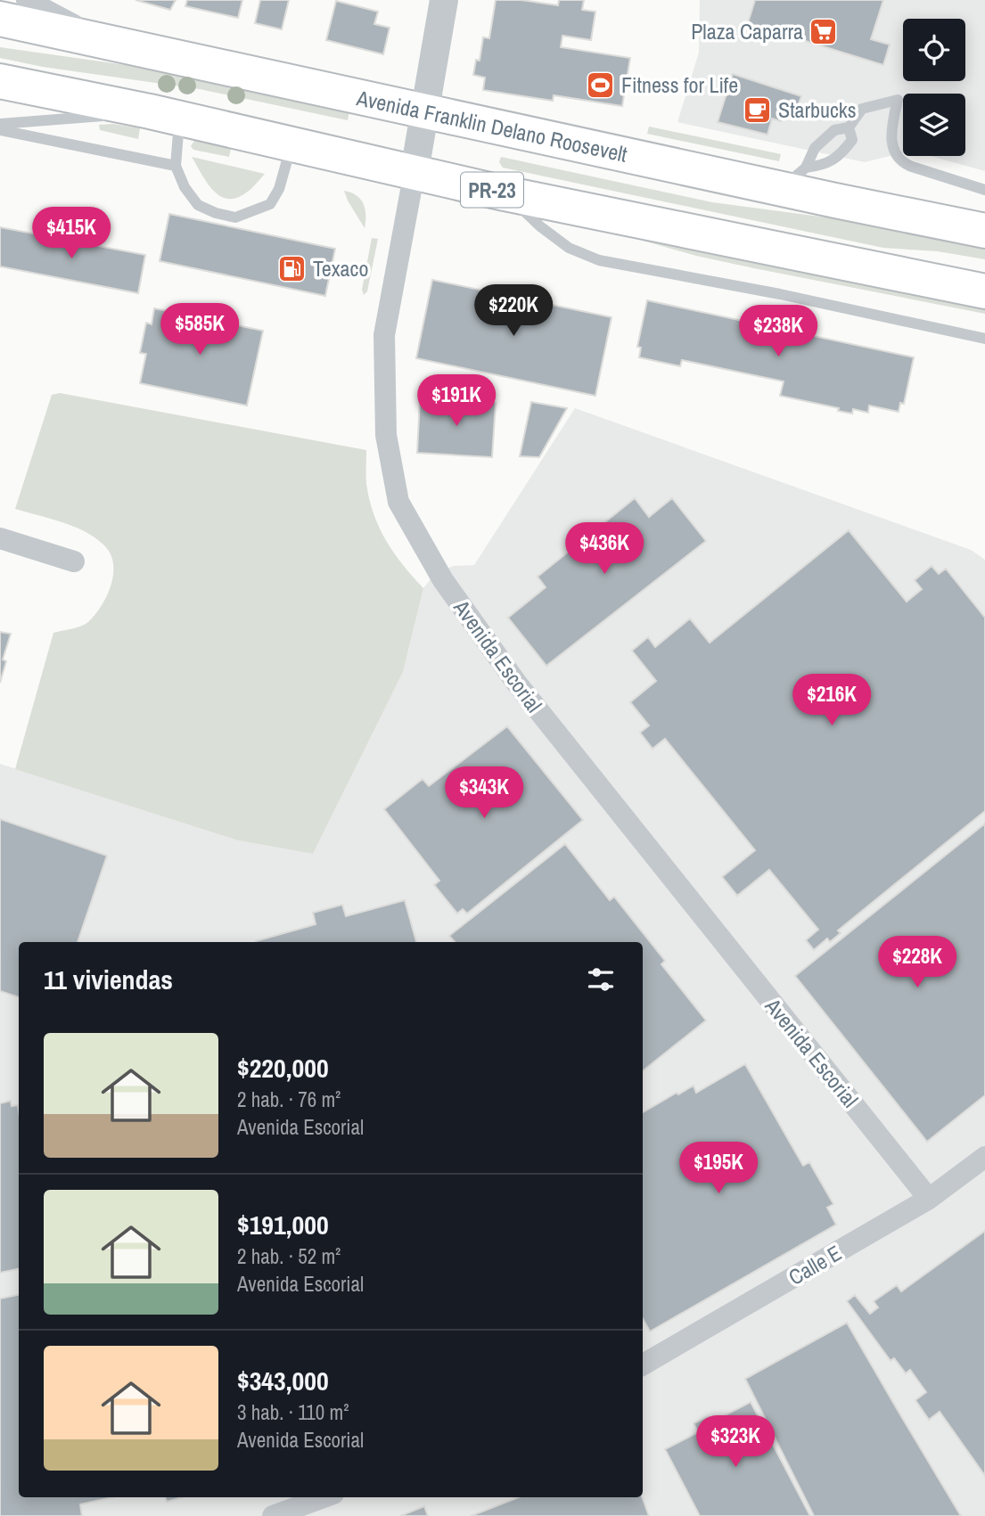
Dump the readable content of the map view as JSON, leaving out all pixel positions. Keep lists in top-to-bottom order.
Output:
{
  "streets": {
    "main road": ["Avenida Franklin Delano Roosevelt", "PR-23"],
    "street": ["Avenida Escorial", "Calle E"]
  },
  "crossings": [
    ["Avenida Franklin Delano Roosevelt", "Avenida Escorial"],
    ["PR-23", "Avenida Escorial"],
    ["Avenida Escorial", "Calle E"]
  ],
  "places": {
    "supermarket": ["Plaza Caparra"],
    "sports": ["Fitness for Life"],
    "cafe": ["Starbucks"],
    "fuel station": ["Texaco"]
  },
  "page": {
    "price": [
      "$415K",
      "$220K",
      "$585K",
      "$238K",
      "$191K",
      "$436K",
      "$216K",
      "$343K",
      "$228K",
      "$195K",
      "$323K"
    ],
    "heading": "11 viviendas",
    "list": [
      {
        "name": "$220,000",
        "note": "2 hab. · 76 m² · Avenida Escorial"
      },
      {
        "name": "$191,000",
        "note": "2 hab. · 52 m² · Avenida Escorial"
      },
      {
        "name": "$343,000",
        "note": "3 hab. · 110 m² · Avenida Escorial"
      }
    ]
  }
}
